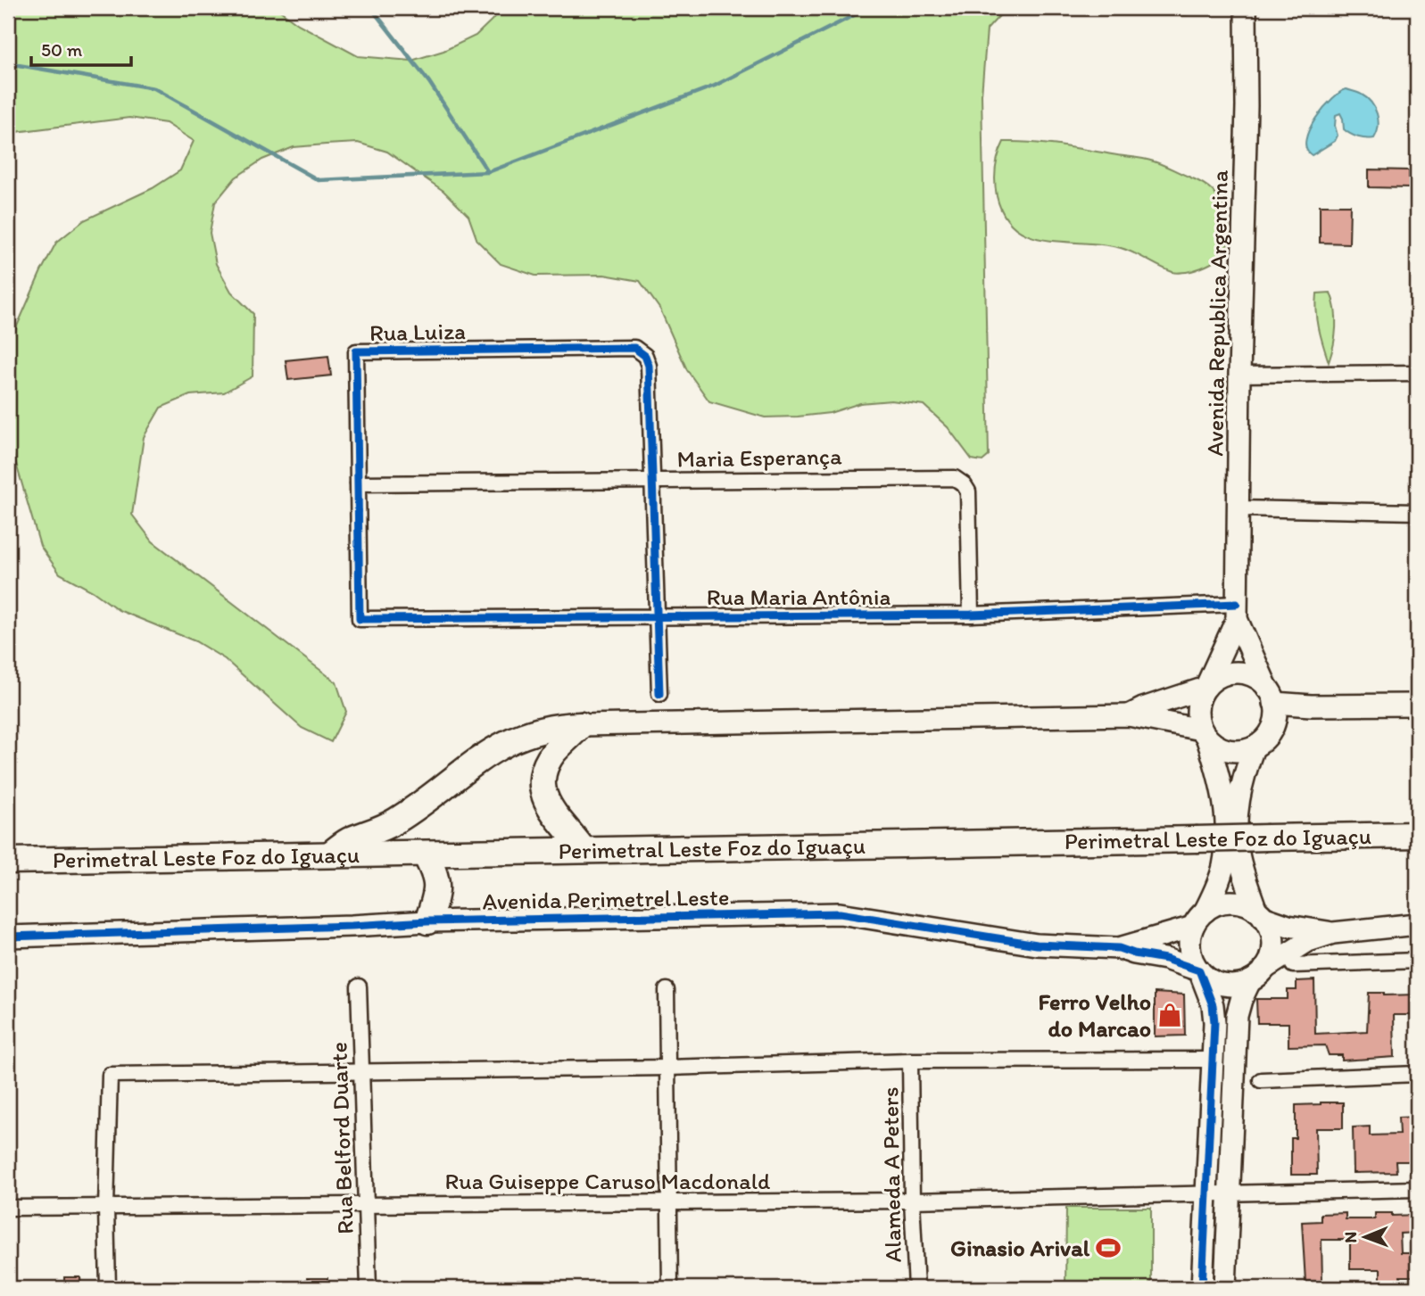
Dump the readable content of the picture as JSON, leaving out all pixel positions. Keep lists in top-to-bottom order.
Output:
{
  "streets": {
    "highway": ["Perimetral Leste Foz do Iguaçu"],
    "street": [
      "Avenida Republica Argentina",
      "Rua Luiza",
      "Maria Esperança",
      "Rua Maria Antônia",
      "Avenida Perimetrel Leste",
      "Rua Belford Duarte",
      "Alameda A Peters",
      "Rua Guiseppe Caruso Macdonald"
    ]
  },
  "crossings": [
    ["Avenida Republica Argentina", "Rua Maria Antônia"],
    ["Rua Luiza", "Maria Esperança"],
    ["Rua Luiza", "Rua Maria Antônia"],
    ["Maria Esperança", "Rua Maria Antônia"],
    ["Rua Belford Duarte", "Rua Guiseppe Caruso Macdonald"],
    ["Alameda A Peters", "Rua Guiseppe Caruso Macdonald"]
  ],
  "places": {
    "shop": ["Ferro Velho do Marcao"],
    "sports": ["Ginasio Arival"]
  },
  "scale_bar": "50 m",
  "north": "left"
}
